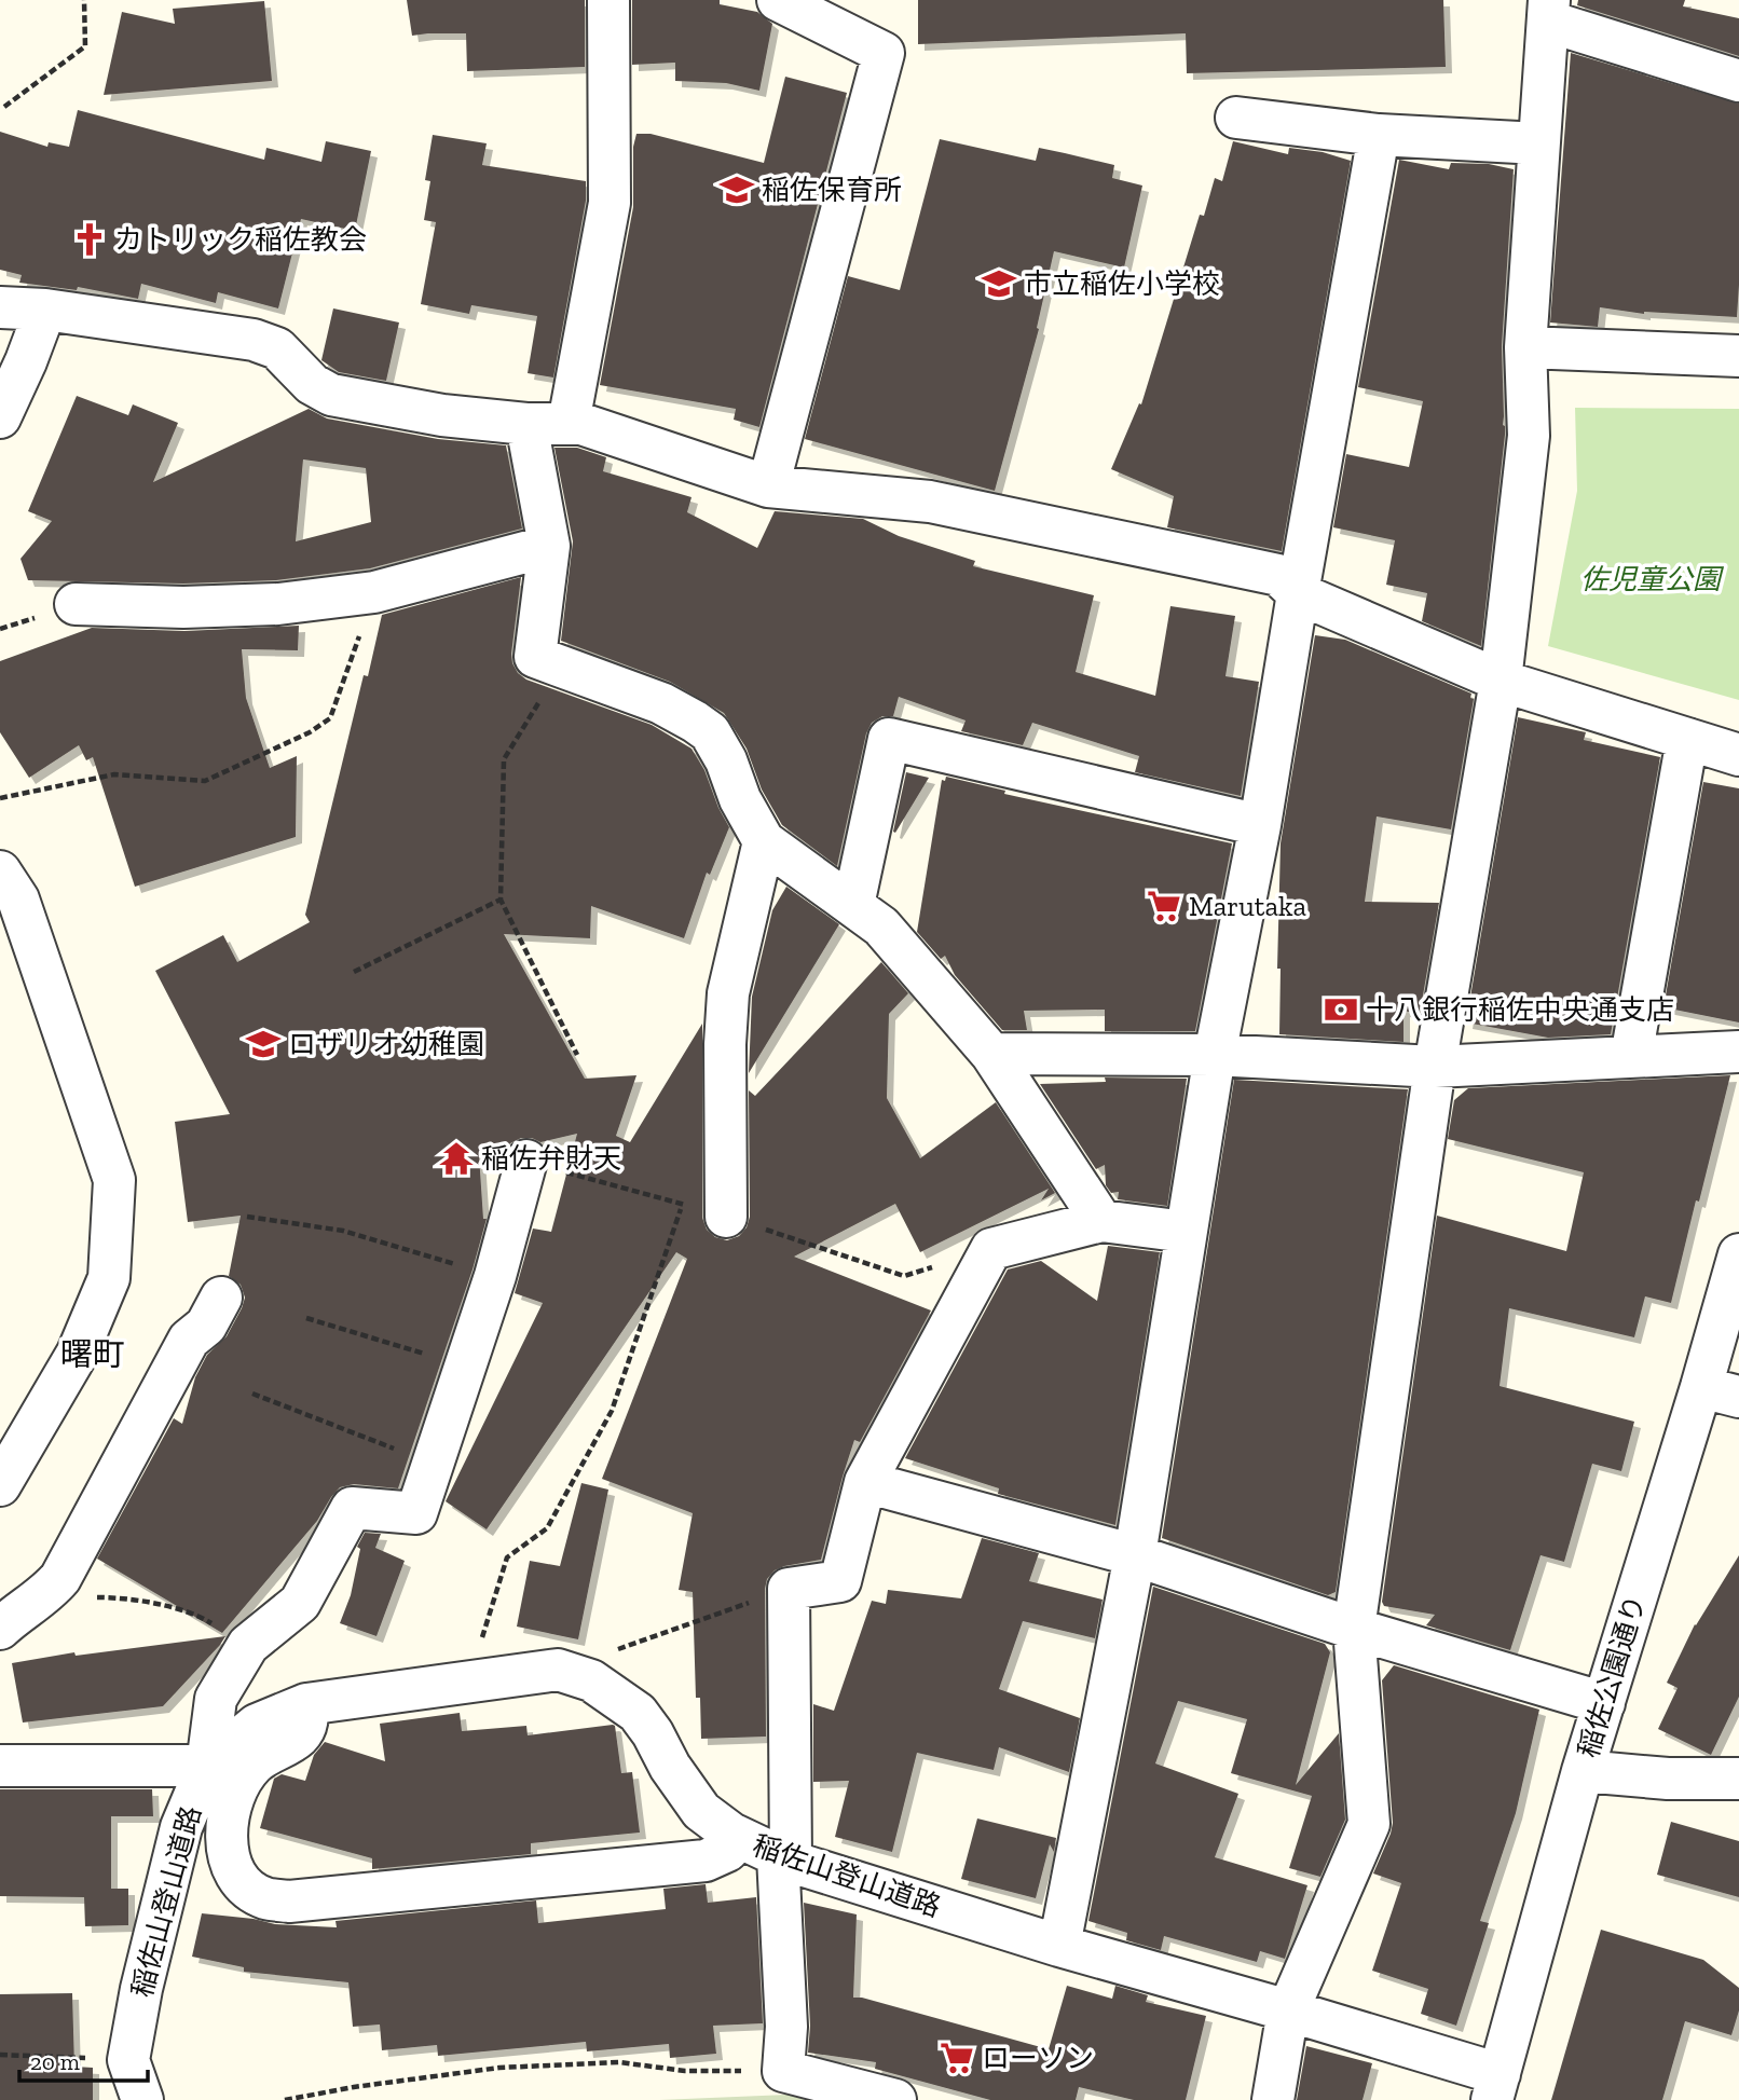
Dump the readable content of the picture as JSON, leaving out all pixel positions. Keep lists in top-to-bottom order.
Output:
{
  "streets": {
    "street": ["稲佐公園通り", "稲佐山登山道路"]
  },
  "crossings": [
    ["稲佐公園通り", "稲佐山登山道路"]
  ],
  "districts": ["曙町"],
  "parks": ["佐児童公園"],
  "places": {
    "school or university": ["稲佐保育所", "市立稲佐小学校", "ロザリオ幼稚園"],
    "church": ["カトリック稲佐教会"],
    "supermarket": ["Marutaka", "ローソン"],
    "bank": ["十八銀行稲佐中央通支店"],
    "temple": ["稲佐弁財天"]
  },
  "scale_bar": "20 m"
}
